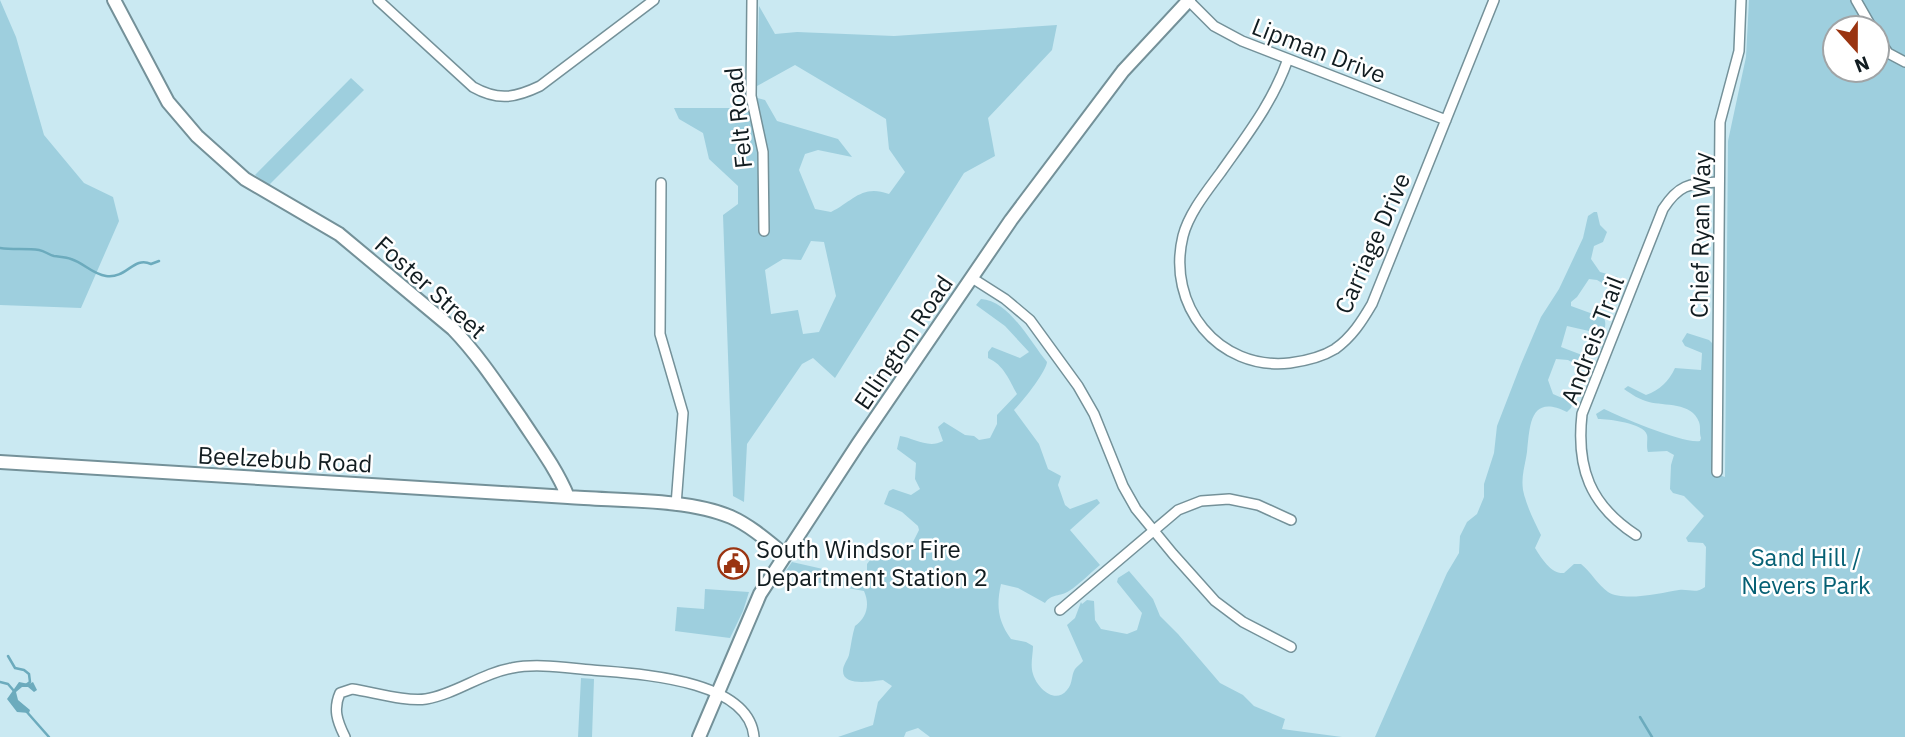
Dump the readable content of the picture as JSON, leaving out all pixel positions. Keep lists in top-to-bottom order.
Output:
{
  "streets": {
    "street": [
      "Lipman Drive",
      "Felt Road",
      "Chief Ryan Way",
      "Carriage Drive",
      "Foster Street",
      "Andreis Trail",
      "Ellington Road",
      "Beelzebub Road"
    ]
  },
  "crossings": [
    ["Lipman Drive", "Carriage Drive"],
    ["Lipman Drive", "Ellington Road"],
    ["Chief Ryan Way", "Andreis Trail"],
    ["Foster Street", "Beelzebub Road"]
  ],
  "parks": ["Sand Hill / Nevers Park"],
  "places": {
    "public building": ["South Windsor Fire Department Station 2"]
  },
  "north": "bottom"
}
